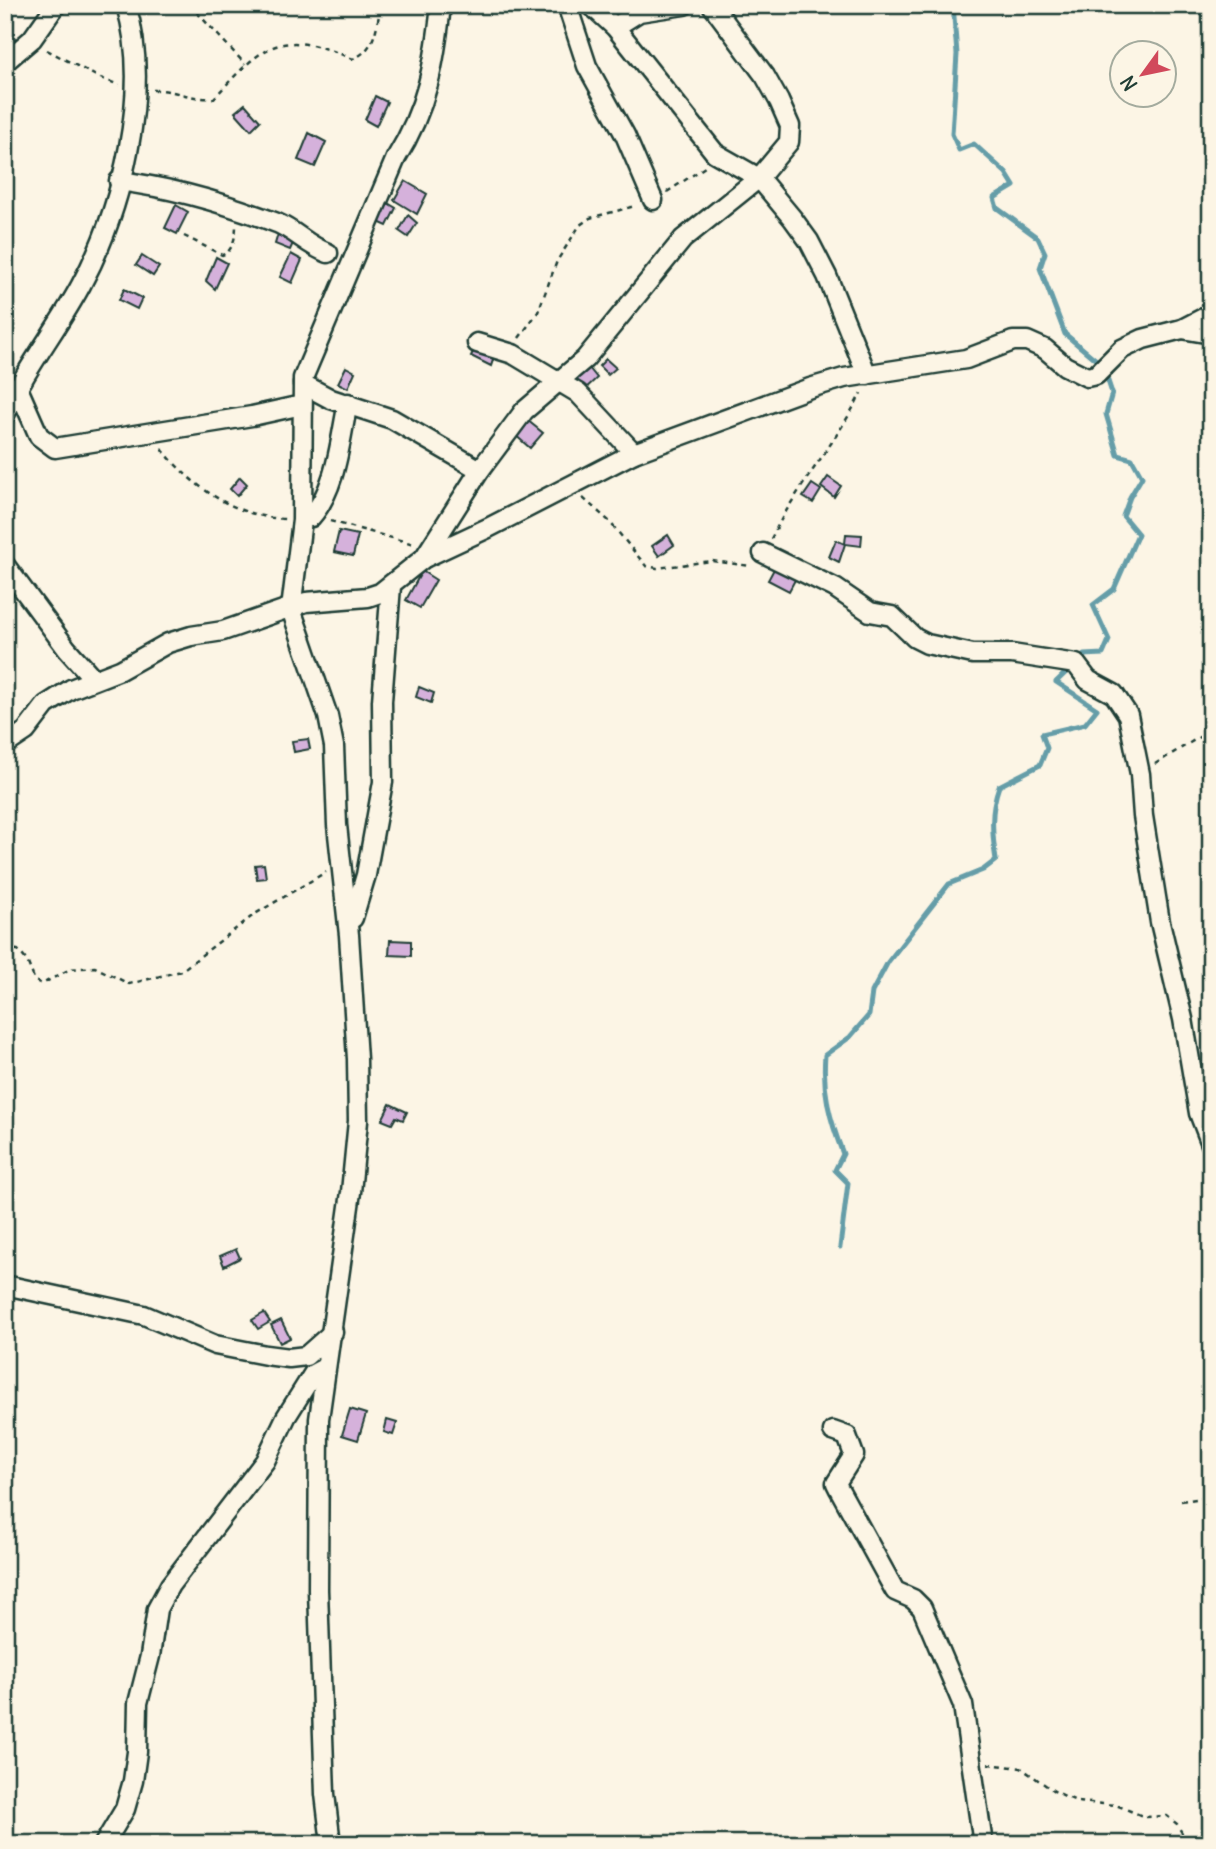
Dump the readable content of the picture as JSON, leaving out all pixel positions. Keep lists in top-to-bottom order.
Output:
{
  "north": "bottom left"
}
